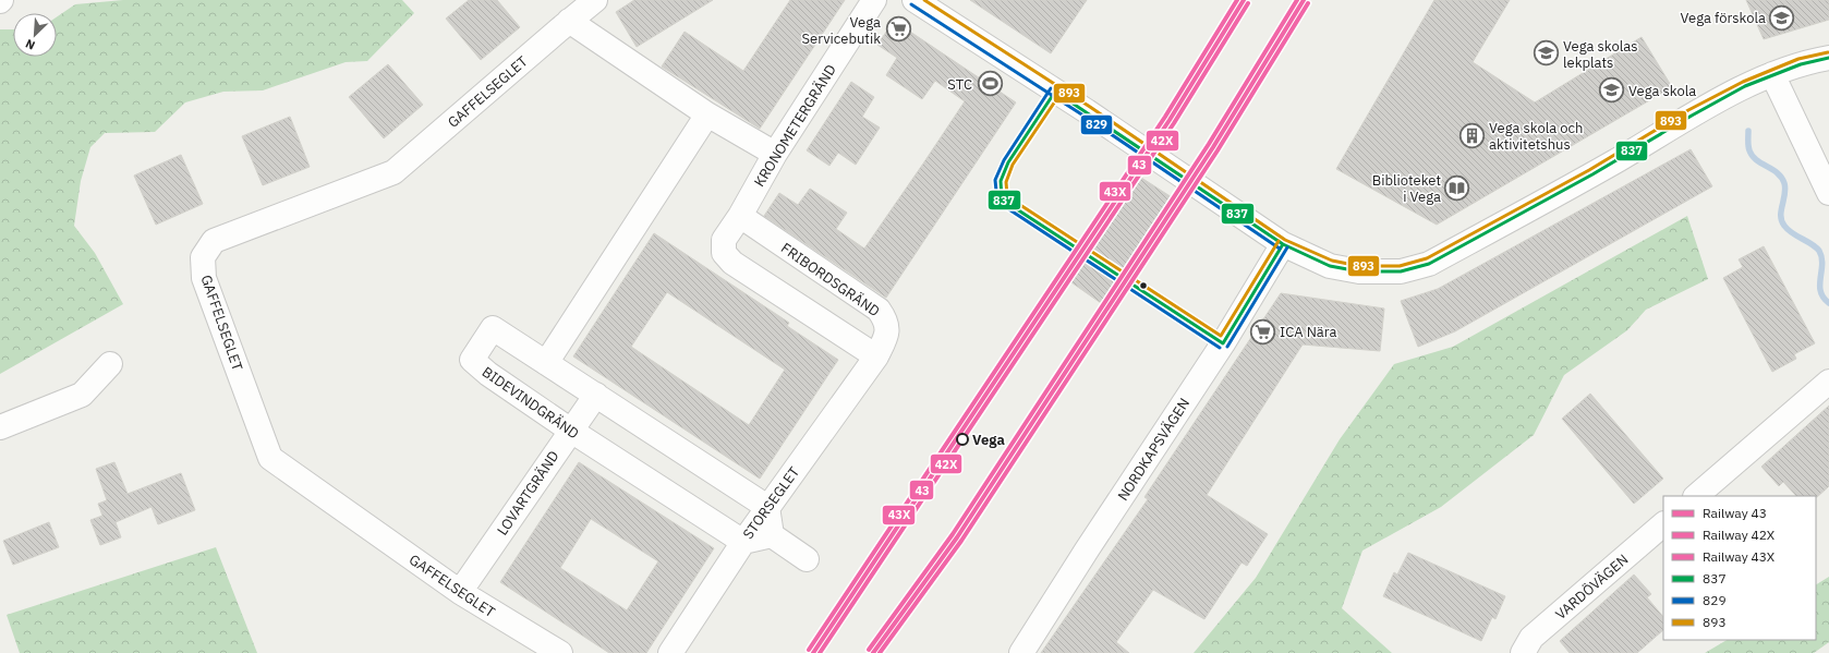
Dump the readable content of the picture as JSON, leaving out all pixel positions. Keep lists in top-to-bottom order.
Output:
{
  "streets": {
    "street": [
      "GAFFELSEGLET",
      "KRONOMETERGRÄND",
      "FRIBORDSGRÄND",
      "BIDEVINDGRÄND",
      "NORDKAPSVÄGEN",
      "LOVARTGRÄND",
      "STORSEGLET",
      "VARDÖVÄGEN"
    ]
  },
  "crossings": [
    ["GAFFELSEGLET", "LOVARTGRÄND"],
    ["KRONOMETERGRÄND", "FRIBORDSGRÄND"],
    ["KRONOMETERGRÄND", "STORSEGLET"],
    ["FRIBORDSGRÄND", "STORSEGLET"],
    ["BIDEVINDGRÄND", "LOVARTGRÄND"],
    ["BIDEVINDGRÄND", "STORSEGLET"]
  ],
  "places": {
    "school or university": ["Vega förskola", "Vega skolas lekplats", "Vega skola"],
    "supermarket": ["Vega Servicebutik", "ICA Nära"],
    "sports": ["STC"],
    "building": ["Vega skola och aktivitetshus"],
    "library": ["Biblioteket i Vega"],
    "other": ["Vega"]
  },
  "lines": [
    "rail line 43",
    "rail line 43X",
    "transit line 893",
    "rail line 42X",
    "transit line 829",
    "transit line 837"
  ],
  "legend": [
    "Railway 43",
    "Railway 42X",
    "Railway 43X",
    "837",
    "829",
    "893"
  ],
  "north": "bottom left"
}
